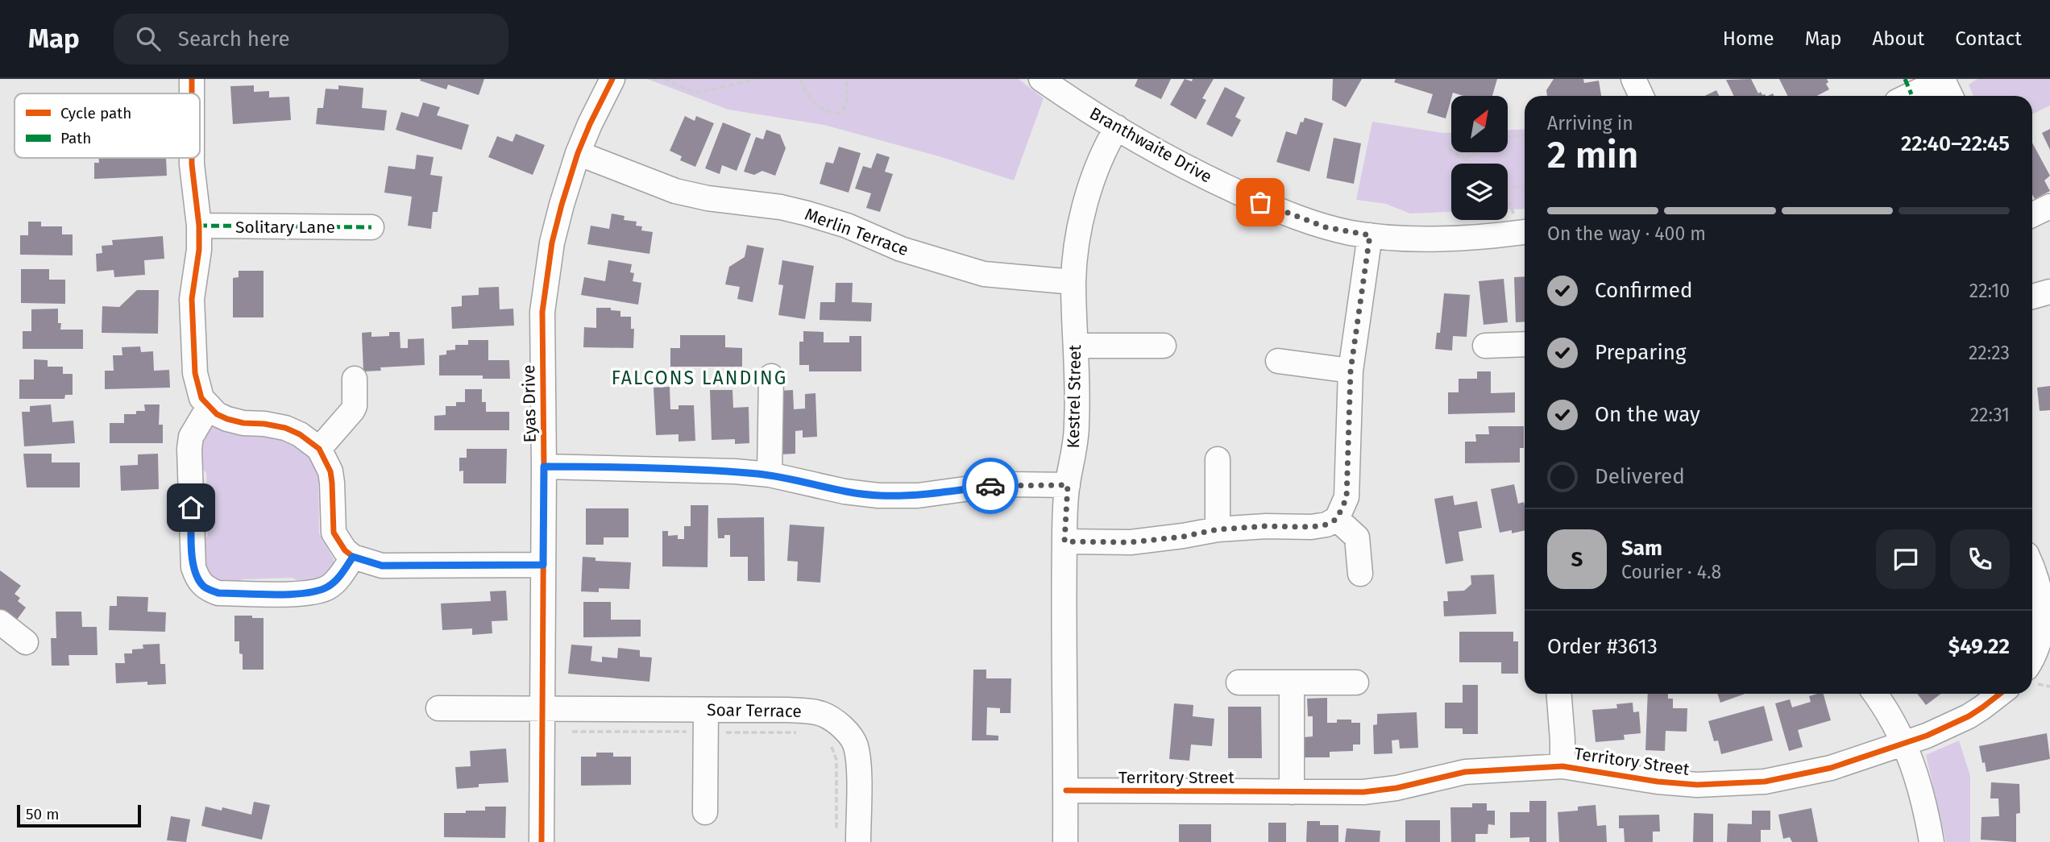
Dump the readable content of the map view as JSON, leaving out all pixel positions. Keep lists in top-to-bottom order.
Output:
{
  "streets": {
    "street": [
      "Branthwaite Drive",
      "Solitary Lane",
      "Merlin Terrace",
      "Kestrel Street",
      "Eyas Drive",
      "Soar Terrace",
      "Territory Street"
    ]
  },
  "crossings": [
    ["Branthwaite Drive", "Kestrel Street"],
    ["Merlin Terrace", "Kestrel Street"],
    ["Merlin Terrace", "Eyas Drive"],
    ["Kestrel Street", "Territory Street"],
    ["Eyas Drive", "Soar Terrace"]
  ],
  "districts": ["FALCONS LANDING"],
  "legend": ["Cycle path", "Path"],
  "scale_bar": "50 m",
  "north": "top right",
  "page": {
    "header": "Map",
    "search": "Search here",
    "nav": [
      "Home",
      "Map",
      "About",
      "Contact"
    ],
    "heading": ["2 min", "Arriving in", "22:40–22:45"],
    "panel": [
      "Sam",
      "Courier · 4.8",
      "Order #3613",
      "$49.22"
    ],
    "bar": "On the way · 400 m",
    "list": [
      ["Confirmed", "22:10"],
      ["Preparing", "22:23"],
      ["On the way", "22:31"],
      "Delivered"
    ],
    "round": "S",
    "scale": "50 m"
  }
}
